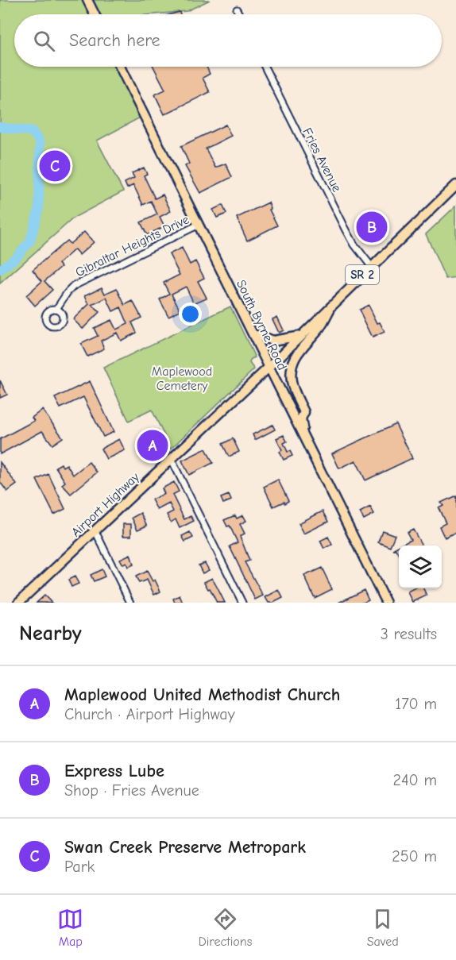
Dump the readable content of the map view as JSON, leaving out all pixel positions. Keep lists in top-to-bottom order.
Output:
{
  "streets": {
    "main road": ["SR 2", "South Byrne Road", "Airport Highway"],
    "street": ["Fries Avenue", "Gibraltar Heights Drive"]
  },
  "crossings": [
    ["Fries Avenue", "Airport Highway"],
    ["Gibraltar Heights Drive", "South Byrne Road"],
    ["South Byrne Road", "Airport Highway"]
  ],
  "parks": ["Maplewood Cemetery"],
  "page": {
    "search": "Search here",
    "pins": ["C", "B", "A"],
    "heading": ["Nearby", "3 results"],
    "list": [
      {
        "mark": "A",
        "name": "Maplewood United Methodist Church",
        "note": "Church · Airport Highway",
        "value": "170 m"
      },
      {
        "mark": "B",
        "name": "Express Lube",
        "note": "Shop · Fries Avenue",
        "value": "240 m"
      },
      {
        "mark": "C",
        "name": "Swan Creek Preserve Metropark",
        "note": "Park",
        "value": "250 m"
      }
    ],
    "nav": ["Map", "Directions", "Saved"]
  }
}
